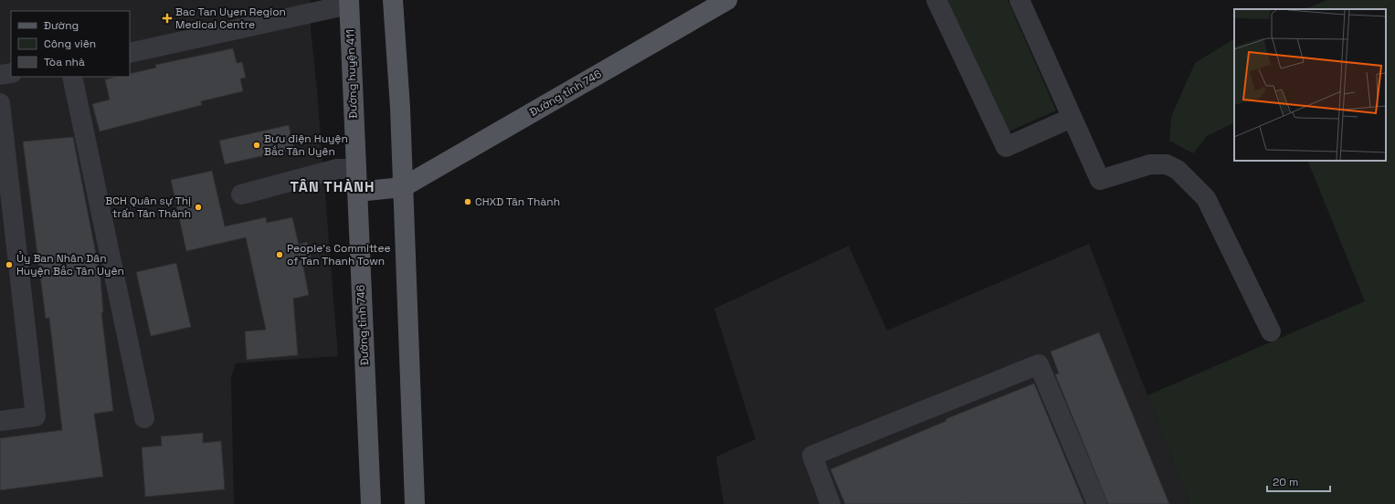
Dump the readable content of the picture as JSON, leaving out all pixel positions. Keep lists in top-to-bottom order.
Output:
{
  "streets": {
    "main road": ["Đường huyện 411", "Đường tỉnh 746"]
  },
  "crossings": [
    ["Đường huyện 411", "Đường tỉnh 746"]
  ],
  "districts": ["TÂN THÀNH"],
  "places": {
    "health": ["Bac Tan Uyen Region Medical Centre"],
    "other": [
      "Bưu điện Huyện Bắc Tân Uyên",
      "CHXD Tân Thành",
      "BCH Quân sự Thị trấn Tân Thành",
      "People's Committee of Tan Thanh Town",
      "Ủy Ban Nhân Dân Huyện Bắc Tân Uyên"
    ]
  },
  "legend": ["Đường", "Công viên", "Tòa nhà"],
  "scale_bar": "20 m"
}
